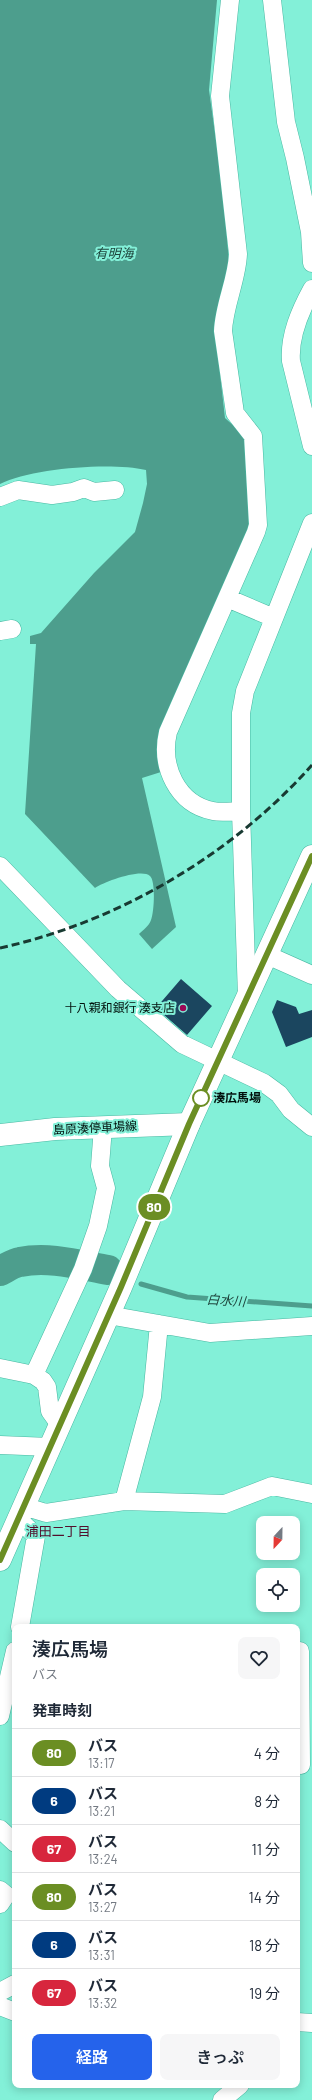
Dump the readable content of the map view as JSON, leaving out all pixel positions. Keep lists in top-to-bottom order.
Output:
{
  "streets": {
    "main road": ["島原湊停車場線"]
  },
  "districts": ["浦田二丁目"],
  "water": ["有明海", "白水川"],
  "places": ["十八親和銀行 湊支店", "湊広馬場"],
  "lines": ["bus line 80"],
  "north": "bottom",
  "page": {
    "on_map": "80",
    "heading": [
      ["湊広馬場", "バス"],
      "発車時刻"
    ],
    "list": [
      {
        "mark": "80",
        "name": "バス",
        "note": "13:17",
        "value": "4 分"
      },
      {
        "mark": "6",
        "name": "バス",
        "note": "13:21",
        "value": "8 分"
      },
      {
        "mark": "67",
        "name": "バス",
        "note": "13:24",
        "value": "11 分"
      },
      {
        "mark": "80",
        "name": "バス",
        "note": "13:27",
        "value": "14 分"
      },
      {
        "mark": "6",
        "name": "バス",
        "note": "13:31",
        "value": "18 分"
      },
      {
        "mark": "67",
        "name": "バス",
        "note": "13:32",
        "value": "19 分"
      }
    ],
    "buttons": ["経路", "きっぷ"]
  }
}
